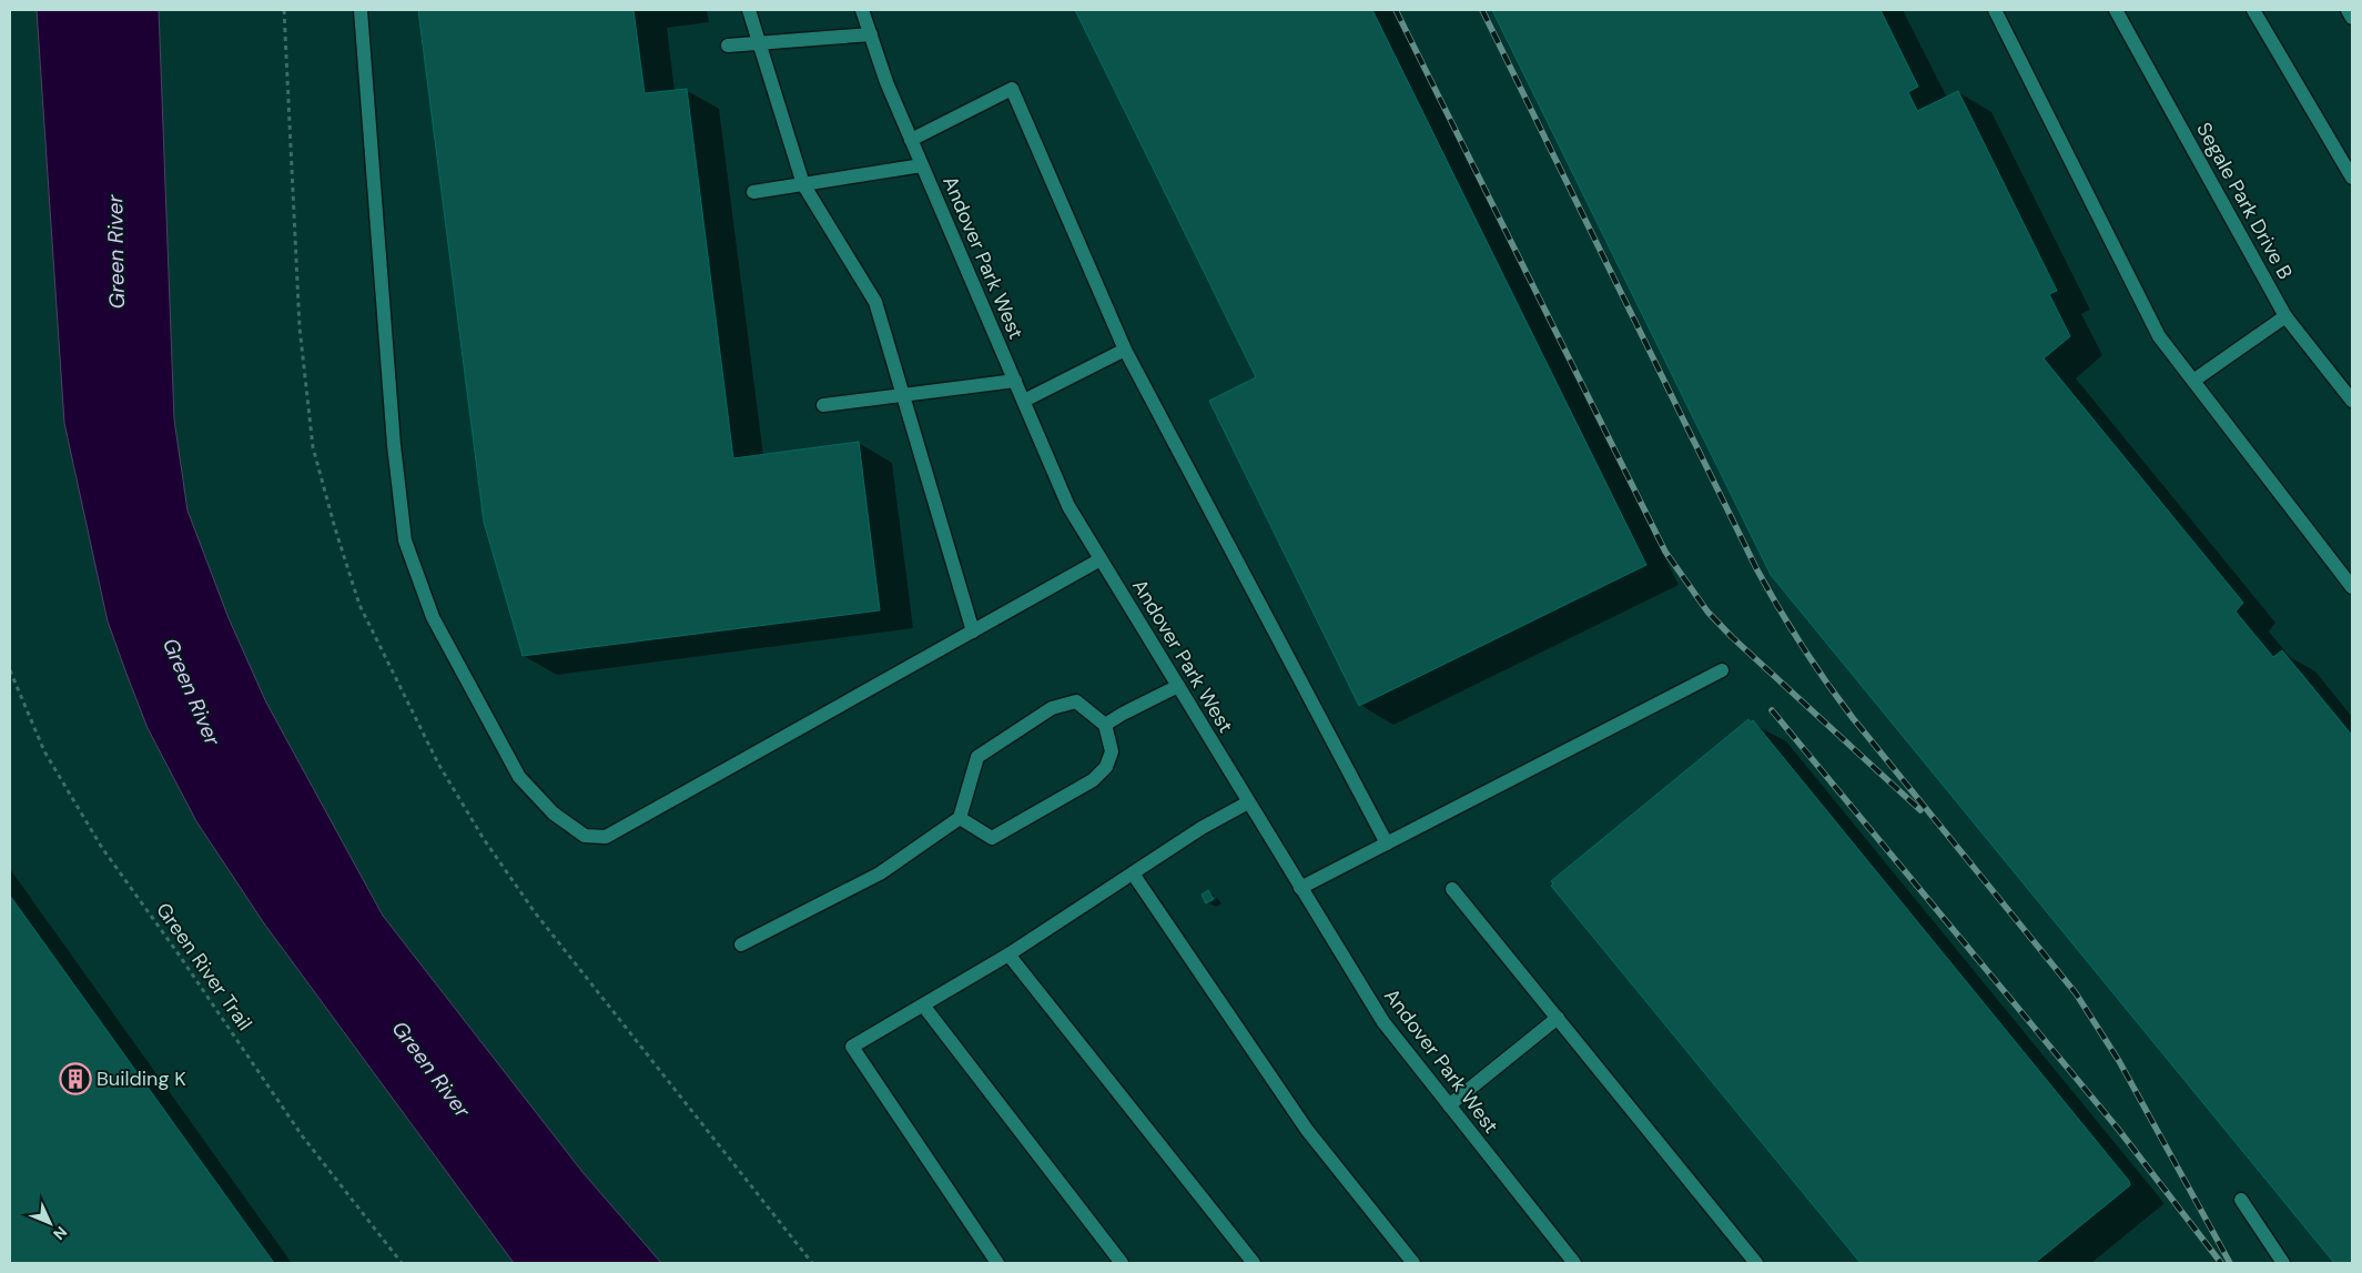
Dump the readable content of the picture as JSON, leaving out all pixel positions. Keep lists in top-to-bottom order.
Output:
{
  "streets": {
    "street": ["Segale Park Drive B", "Andover Park West"],
    "path": ["Green River Trail"]
  },
  "water": ["Green River"],
  "places": {
    "building": ["Building K"]
  },
  "north": "bottom right"
}
